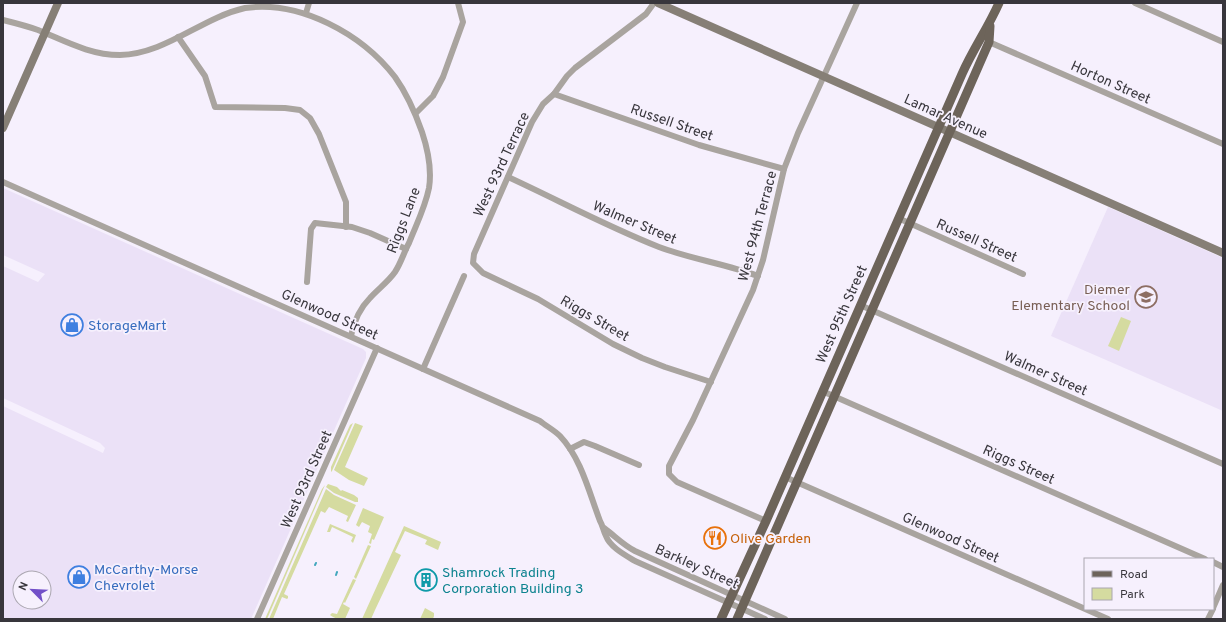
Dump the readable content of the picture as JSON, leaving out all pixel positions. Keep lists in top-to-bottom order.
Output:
{
  "streets": {
    "main road": ["West 95th Street"],
    "street": [
      "Horton Street",
      "Lamar Avenue",
      "Russell Street",
      "West 93rd Terrace",
      "Riggs Lane",
      "Walmer Street",
      "West 94th Terrace",
      "Glenwood Street",
      "Riggs Street",
      "West 93rd Street",
      "Barkley Street"
    ]
  },
  "crossings": [
    ["Horton Street", "West 95th Street"],
    ["Lamar Avenue", "West 94th Terrace"],
    ["Lamar Avenue", "West 95th Street"],
    ["Russell Street", "West 93rd Terrace"],
    ["Russell Street", "West 94th Terrace"],
    ["Russell Street", "West 95th Street"],
    ["West 93rd Terrace", "Walmer Street"],
    ["West 93rd Terrace", "Riggs Street"],
    ["Riggs Lane", "Glenwood Street"],
    ["Walmer Street", "West 94th Terrace"],
    ["Walmer Street", "West 95th Street"],
    ["West 94th Terrace", "West 95th Street"],
    ["West 94th Terrace", "Riggs Street"],
    ["Glenwood Street", "West 95th Street"],
    ["Glenwood Street", "West 93rd Street"],
    ["Glenwood Street", "Barkley Street"],
    ["West 95th Street", "Riggs Street"],
    ["West 95th Street", "Barkley Street"]
  ],
  "places": {
    "school or university": ["Diemer Elementary School"],
    "shop": ["StorageMart", "McCarthy-Morse Chevrolet"],
    "restaurant": ["Olive Garden"],
    "building": ["Shamrock Trading Corporation Building 3"]
  },
  "legend": ["Road", "Park"],
  "north": "top left"
}
